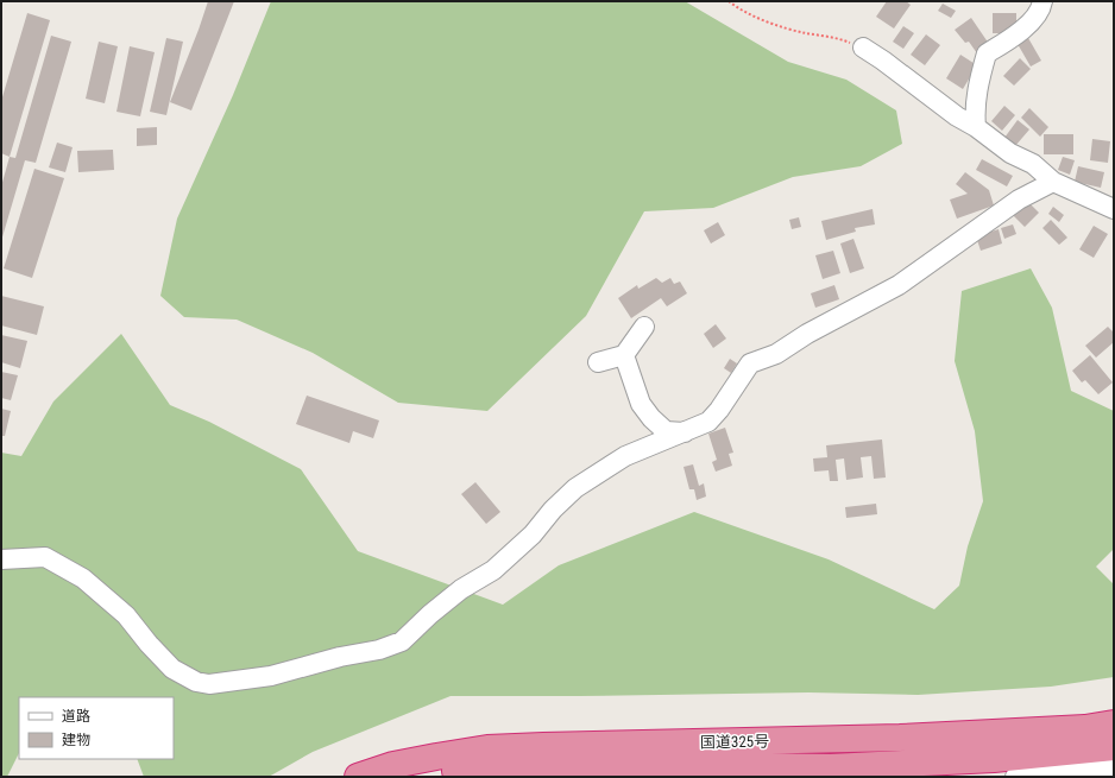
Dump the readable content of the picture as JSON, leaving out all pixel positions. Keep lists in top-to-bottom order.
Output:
{
  "streets": {
    "highway": ["国道325号"]
  },
  "legend": ["道路", "建物"]
}
